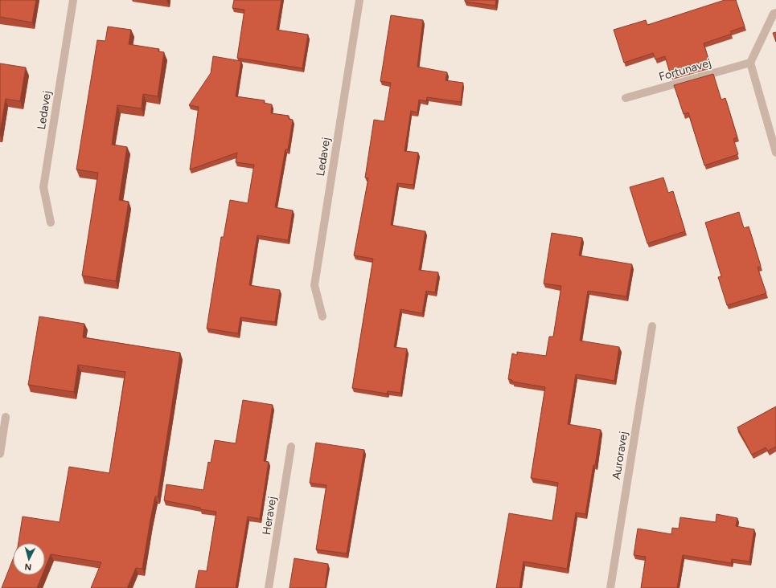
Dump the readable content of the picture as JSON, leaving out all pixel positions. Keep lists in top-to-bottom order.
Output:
{
  "streets": {
    "street": [
      "Fortunavej",
      "Ledavej",
      "Auroravej",
      "Heravej"
    ]
  },
  "north": "bottom"
}
